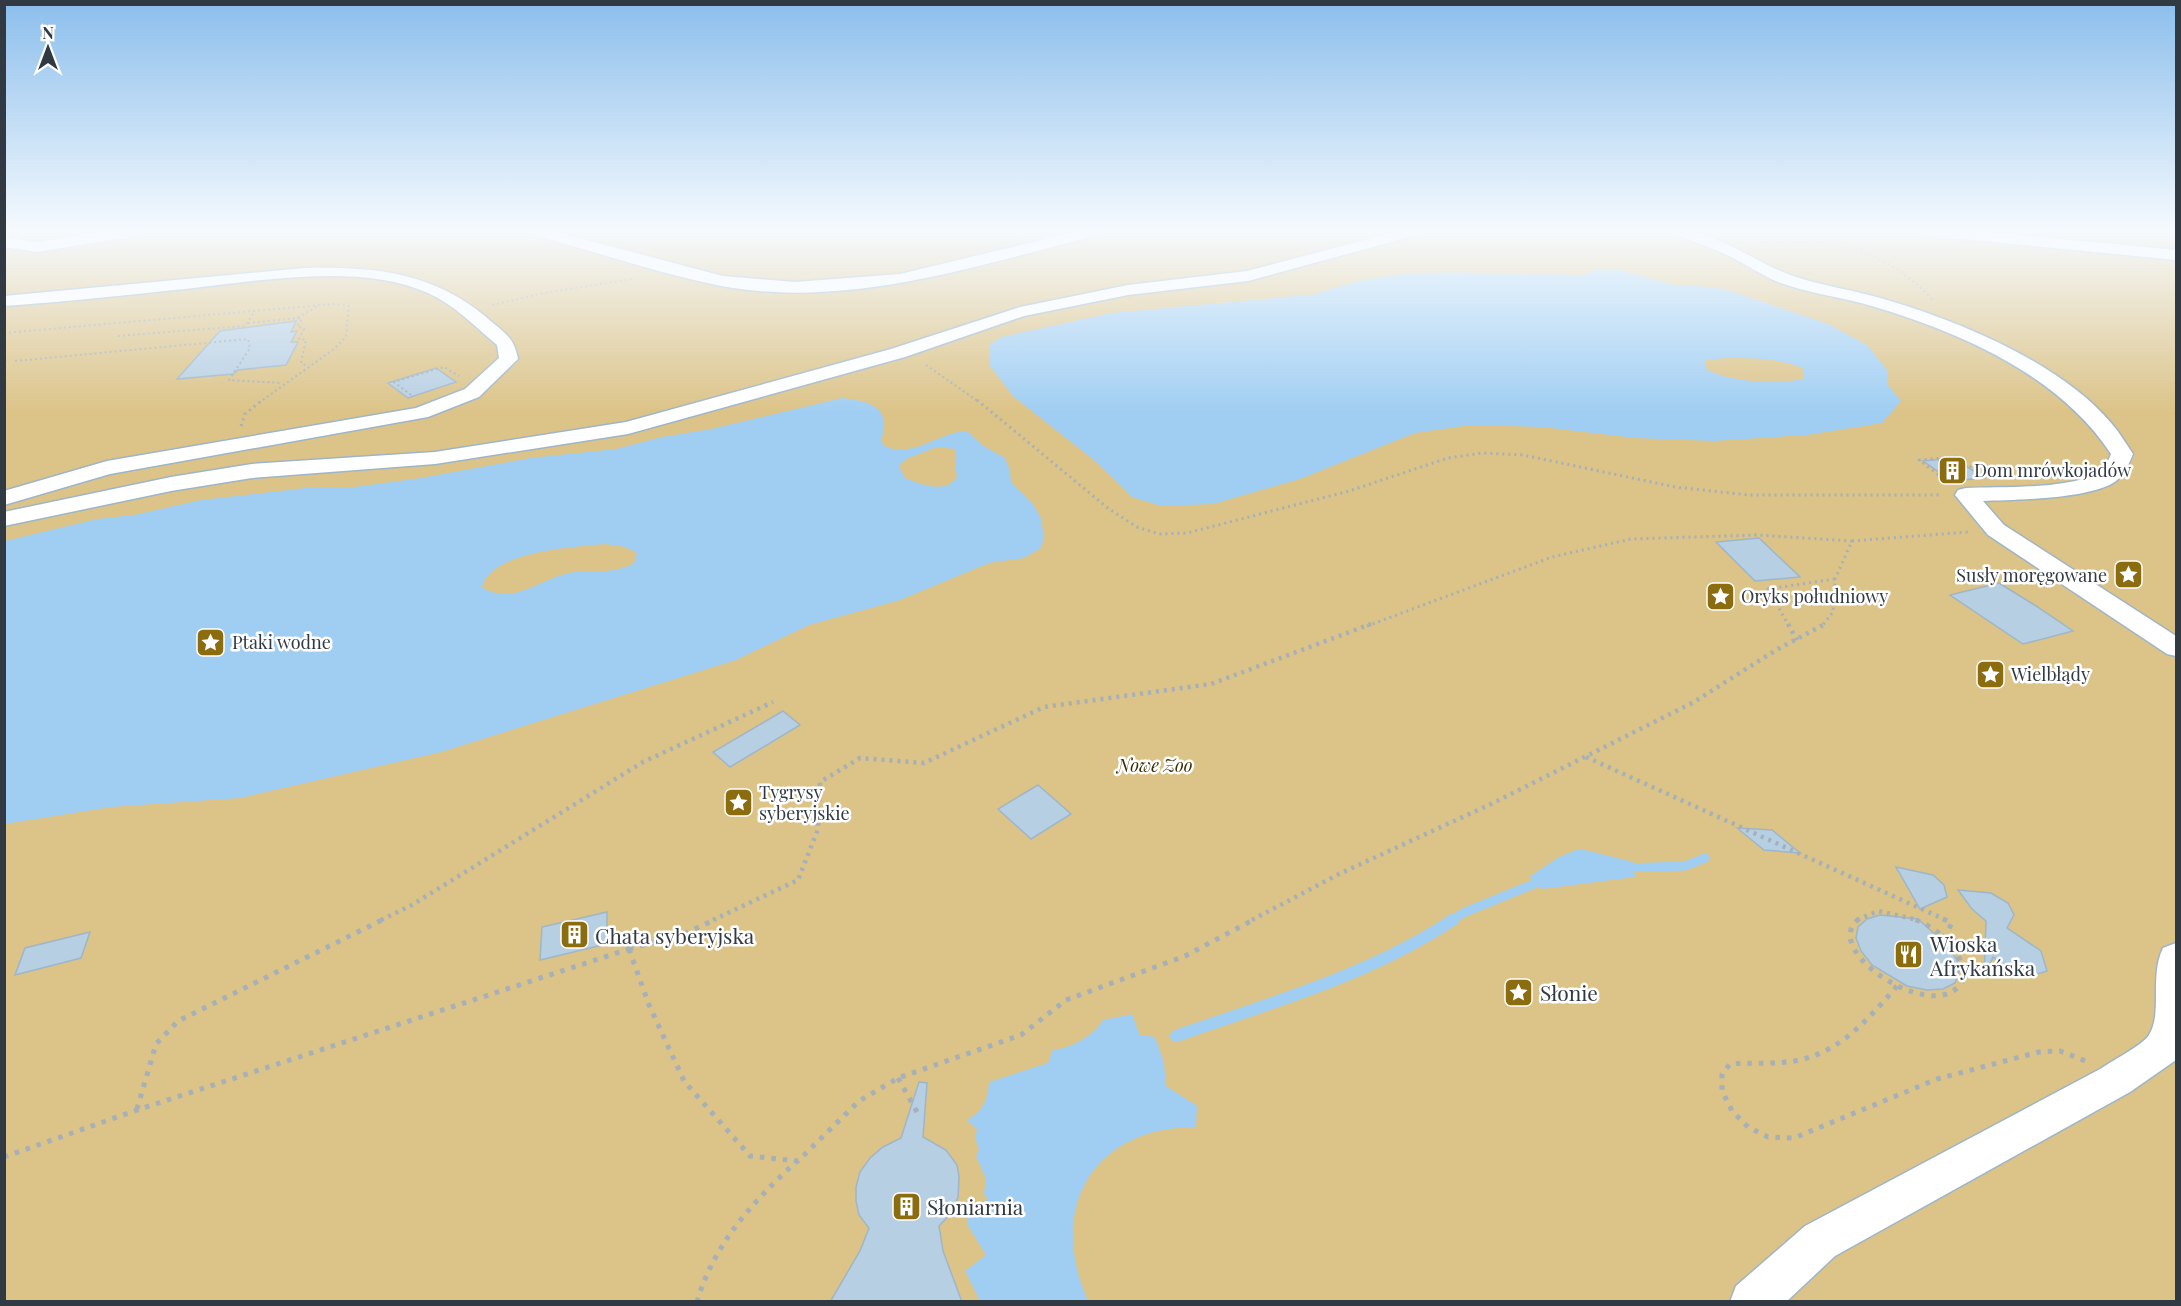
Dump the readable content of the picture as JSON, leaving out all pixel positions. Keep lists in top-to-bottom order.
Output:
{
  "parks": ["Nowe Zoo"],
  "places": {
    "building": ["Dom mrówkojadów", "Chata syberyjska", "Słoniarnia"],
    "place": [
      "Susły moręgowane",
      "Oryks południowy",
      "Ptaki wodne",
      "Wielbłądy",
      "Tygrysy syberyjskie",
      "Słonie"
    ],
    "restaurant": ["Wioska Afrykańska"]
  },
  "north": "top"
}
